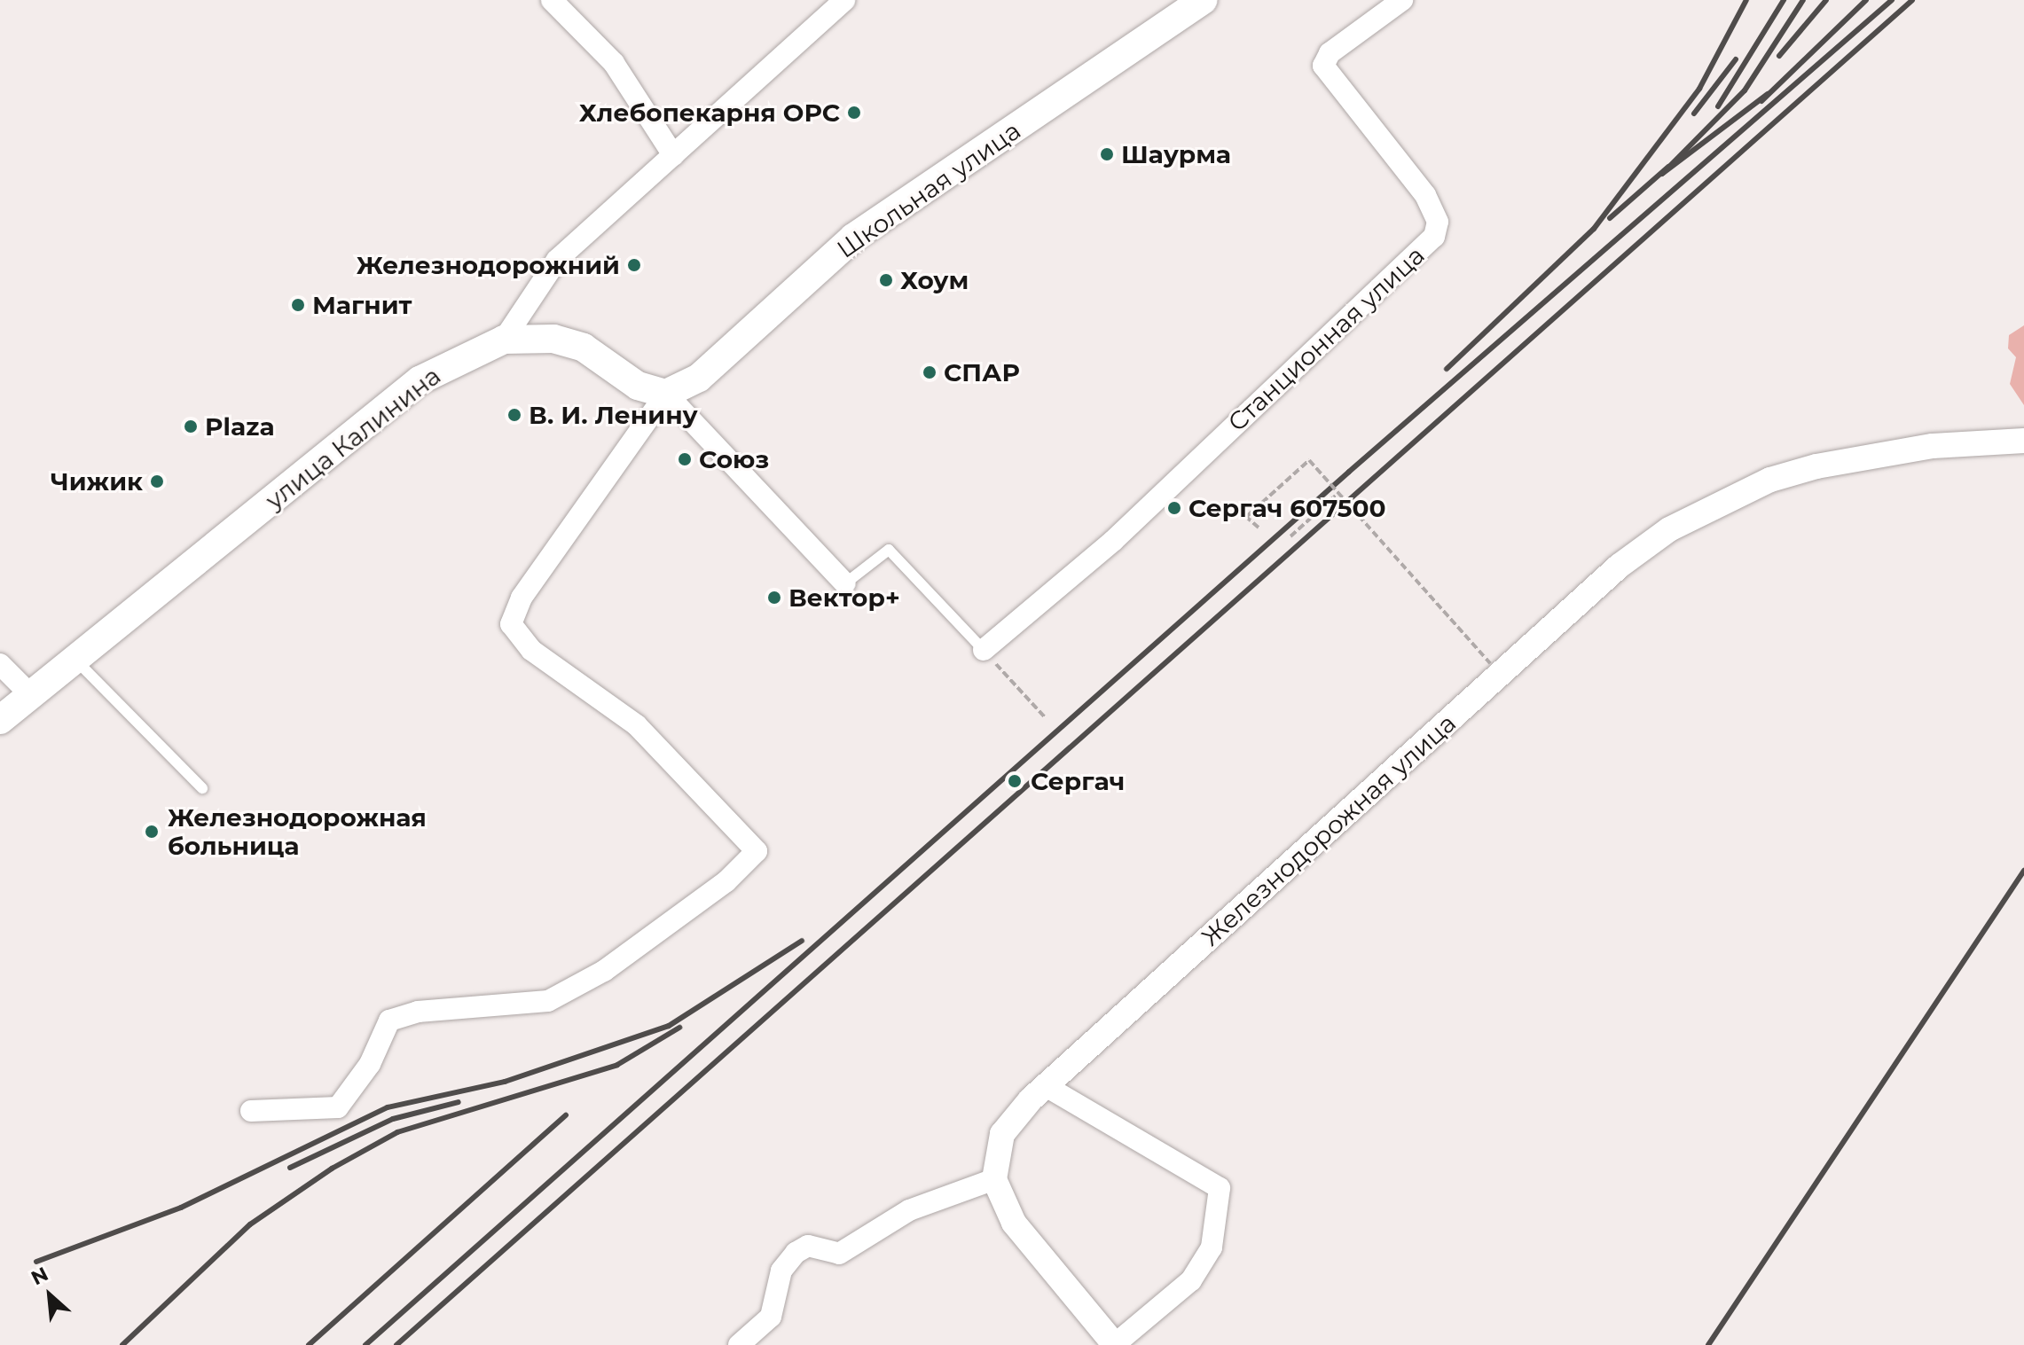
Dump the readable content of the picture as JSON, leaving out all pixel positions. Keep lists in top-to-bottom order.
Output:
{
  "streets": {
    "main road": ["Школьная улица", "улица Калинина"],
    "street": ["Станционная улица", "Железнодорожная улица"]
  },
  "places": [
    "Хлебопекарня ОРС",
    "Шаурма",
    "Железнодорожний",
    "Хоум",
    "Магнит",
    "СПАР",
    "В. И. Ленину",
    "Plaza",
    "Союз",
    "Чижик",
    "Сергач 607500",
    "Вектор+",
    "Сергач",
    "Железнодорожная больница"
  ],
  "north": "top left"
}
